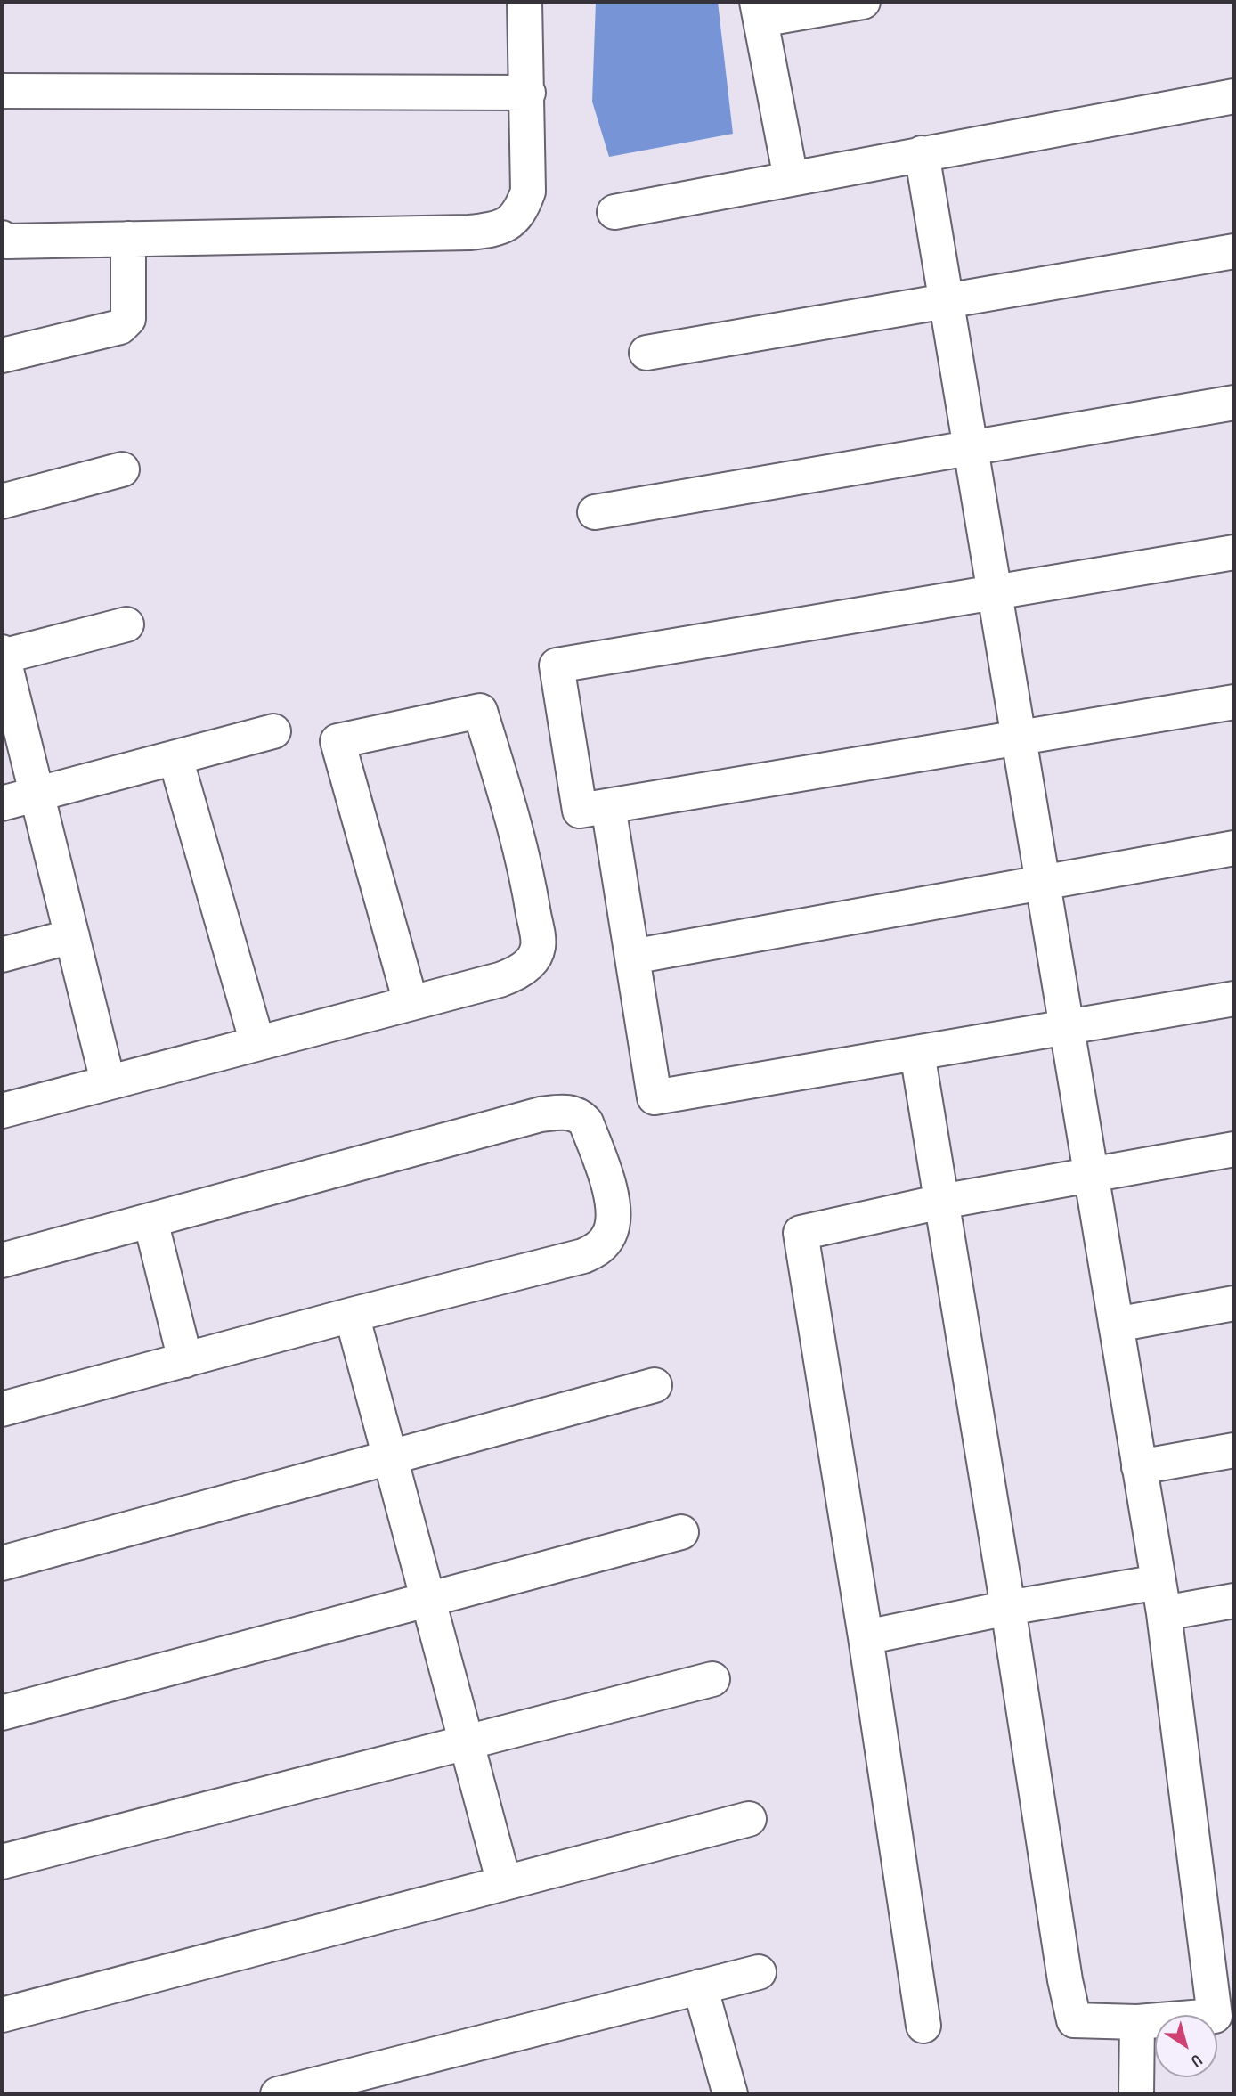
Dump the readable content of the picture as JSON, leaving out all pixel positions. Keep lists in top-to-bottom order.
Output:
{
  "north": "bottom right"
}
